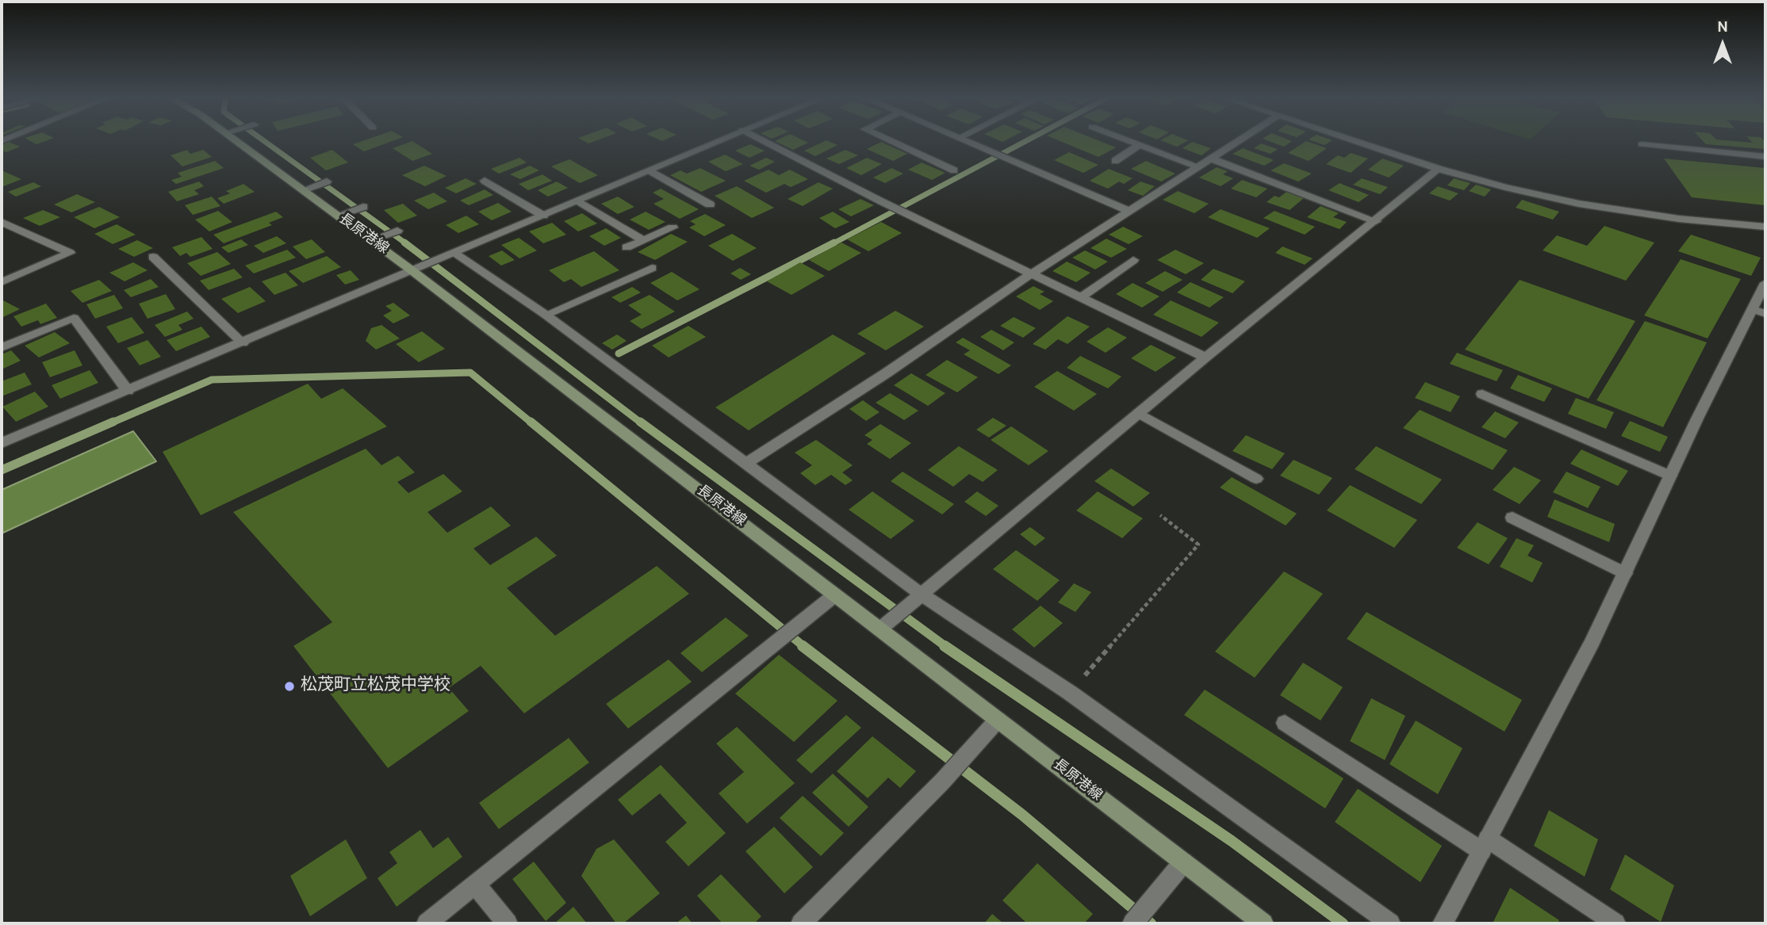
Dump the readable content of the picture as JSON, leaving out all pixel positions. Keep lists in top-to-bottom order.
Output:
{
  "streets": {
    "main road": ["長原港線"]
  },
  "places": ["松茂町立松茂中学校"],
  "north": "top"
}
